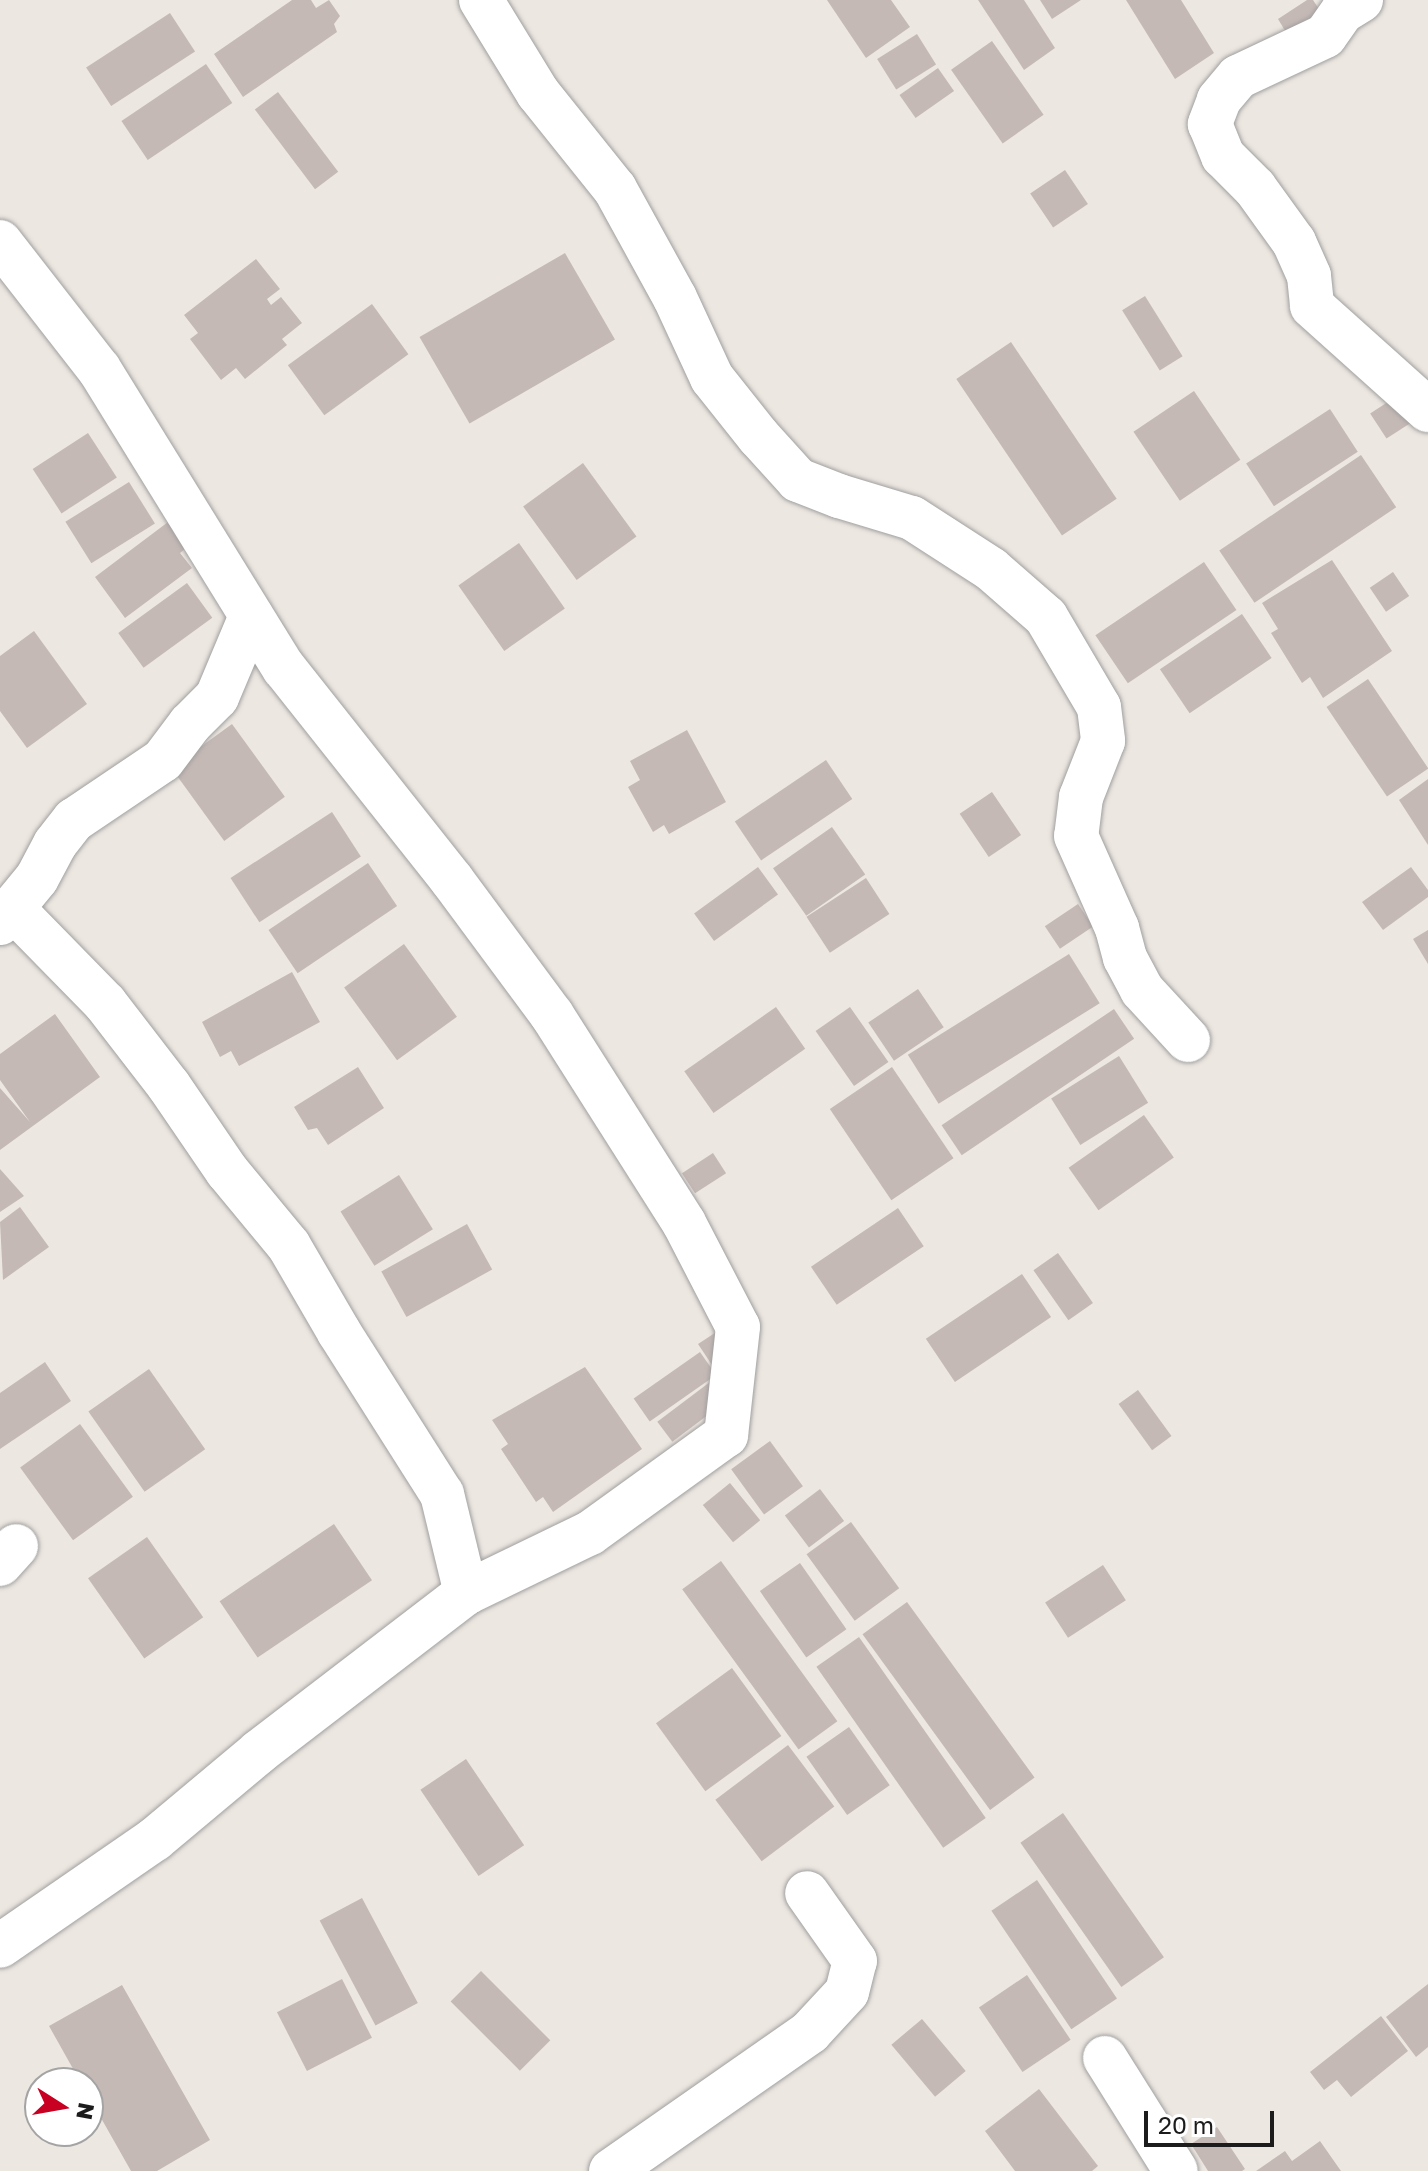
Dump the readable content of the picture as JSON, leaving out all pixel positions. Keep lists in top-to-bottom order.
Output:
{
  "scale_bar": "20 m",
  "north": "right"
}
